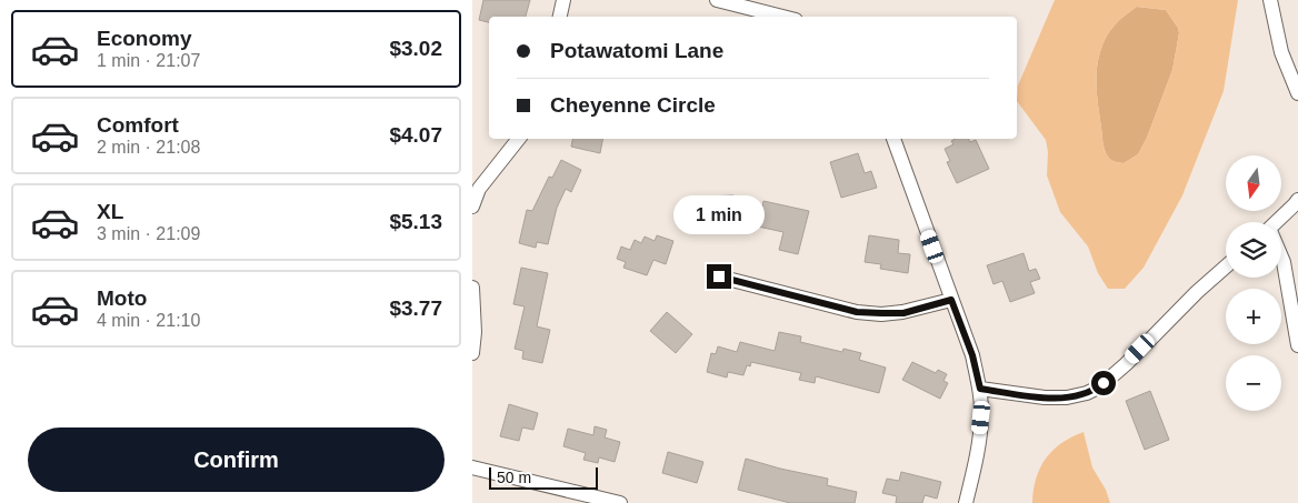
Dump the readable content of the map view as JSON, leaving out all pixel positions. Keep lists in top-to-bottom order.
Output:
{
  "scale_bar": "50 m",
  "north": "bottom",
  "page": {
    "list": [
      {
        "name": "Economy",
        "note": "1 min · 21:07",
        "value": "$3.02"
      },
      {
        "name": "Comfort",
        "note": "2 min · 21:08",
        "value": "$4.07"
      },
      {
        "name": "XL",
        "note": "3 min · 21:09",
        "value": "$5.13"
      },
      {
        "name": "Moto",
        "note": "4 min · 21:10",
        "value": "$3.77"
      }
    ],
    "banner": ["Potawatomi Lane", "Cheyenne Circle"],
    "map_buttons": ["+", "−"],
    "bubble": "1 min",
    "buttons": "Confirm",
    "scale": "50 m"
  }
}
